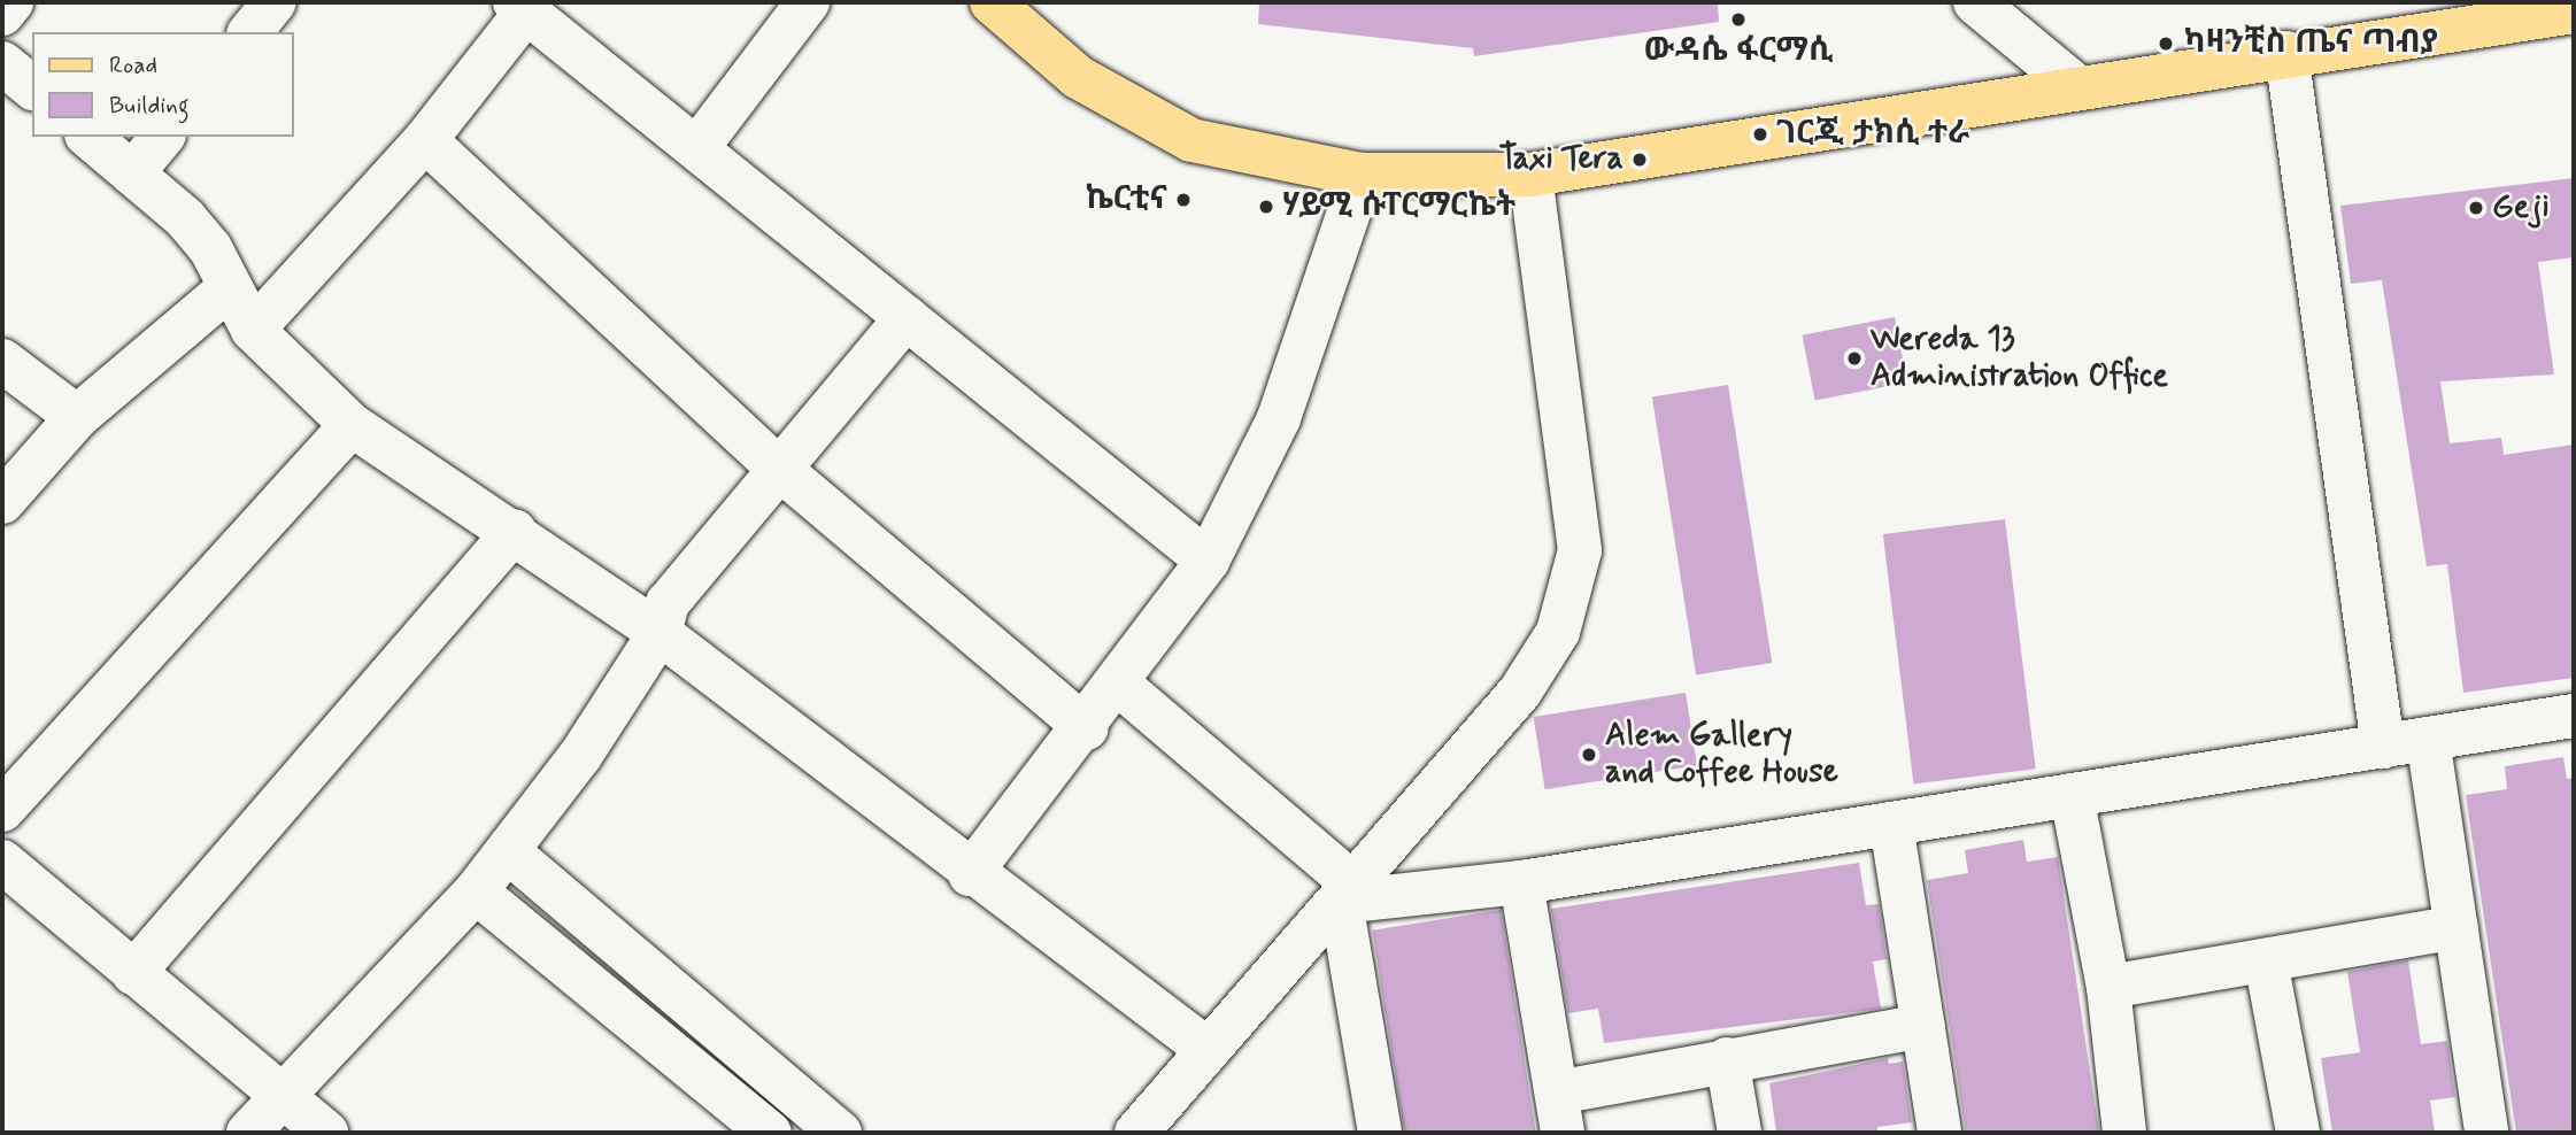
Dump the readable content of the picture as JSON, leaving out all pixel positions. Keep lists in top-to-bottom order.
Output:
{
  "places": [
    "ውዳሴ ፋርማሲ",
    "ካዛንቺስ ጤና ጣብያ",
    "ገርጂ ታክሲ ተራ",
    "Taxi Tera",
    "ኬርቲና",
    "ሃይሚ ሱፐርማርኬት",
    "Geji",
    "Wereda 13 Administration Office",
    "Alem Gallery and Coffee House"
  ],
  "legend": ["Road", "Building"]
}
